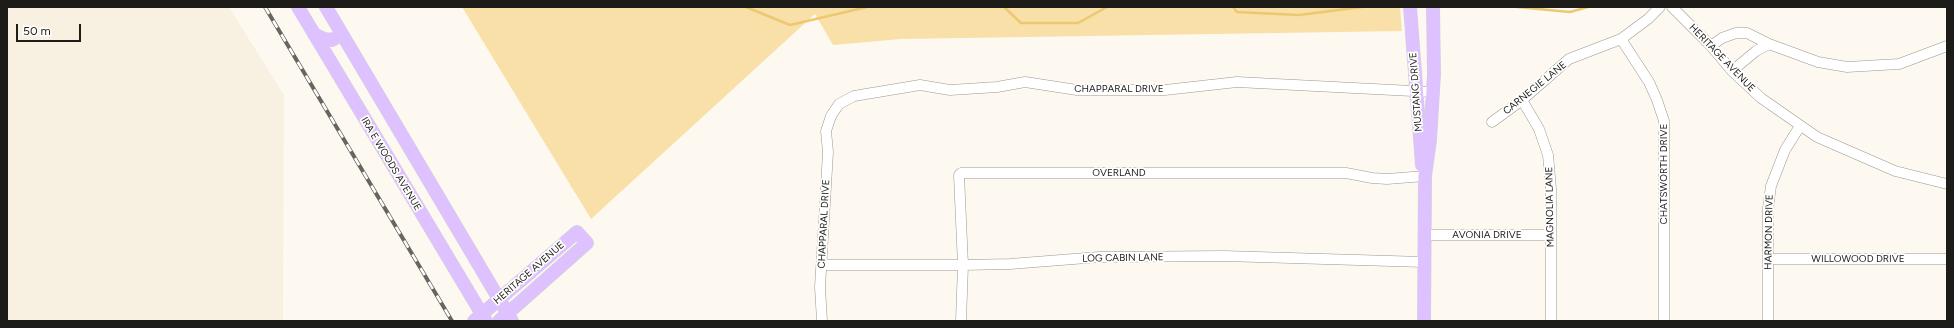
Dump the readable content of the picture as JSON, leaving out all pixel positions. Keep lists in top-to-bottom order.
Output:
{
  "streets": {
    "main road": ["HERITAGE AVENUE", "MUSTANG DRIVE", "IRA E WOODS AVENUE"],
    "street": [
      "CARNEGIE LANE",
      "CHAPPARAL DRIVE",
      "OVERLAND",
      "CHATSWORTH DRIVE",
      "MAGNOLIA LANE",
      "HARMON DRIVE",
      "AVONIA DRIVE",
      "LOG CABIN LANE",
      "WILLOWOOD DRIVE"
    ]
  },
  "crossings": [
    ["HERITAGE AVENUE", "IRA E WOODS AVENUE"],
    ["HERITAGE AVENUE", "HARMON DRIVE"],
    ["CARNEGIE LANE", "CHATSWORTH DRIVE"],
    ["CARNEGIE LANE", "MAGNOLIA LANE"],
    ["CHAPPARAL DRIVE", "MUSTANG DRIVE"],
    ["CHAPPARAL DRIVE", "LOG CABIN LANE"],
    ["MUSTANG DRIVE", "OVERLAND"],
    ["MUSTANG DRIVE", "AVONIA DRIVE"],
    ["MUSTANG DRIVE", "LOG CABIN LANE"],
    ["OVERLAND", "LOG CABIN LANE"],
    ["MAGNOLIA LANE", "AVONIA DRIVE"],
    ["HARMON DRIVE", "WILLOWOOD DRIVE"]
  ],
  "scale_bar": "50 m"
}
